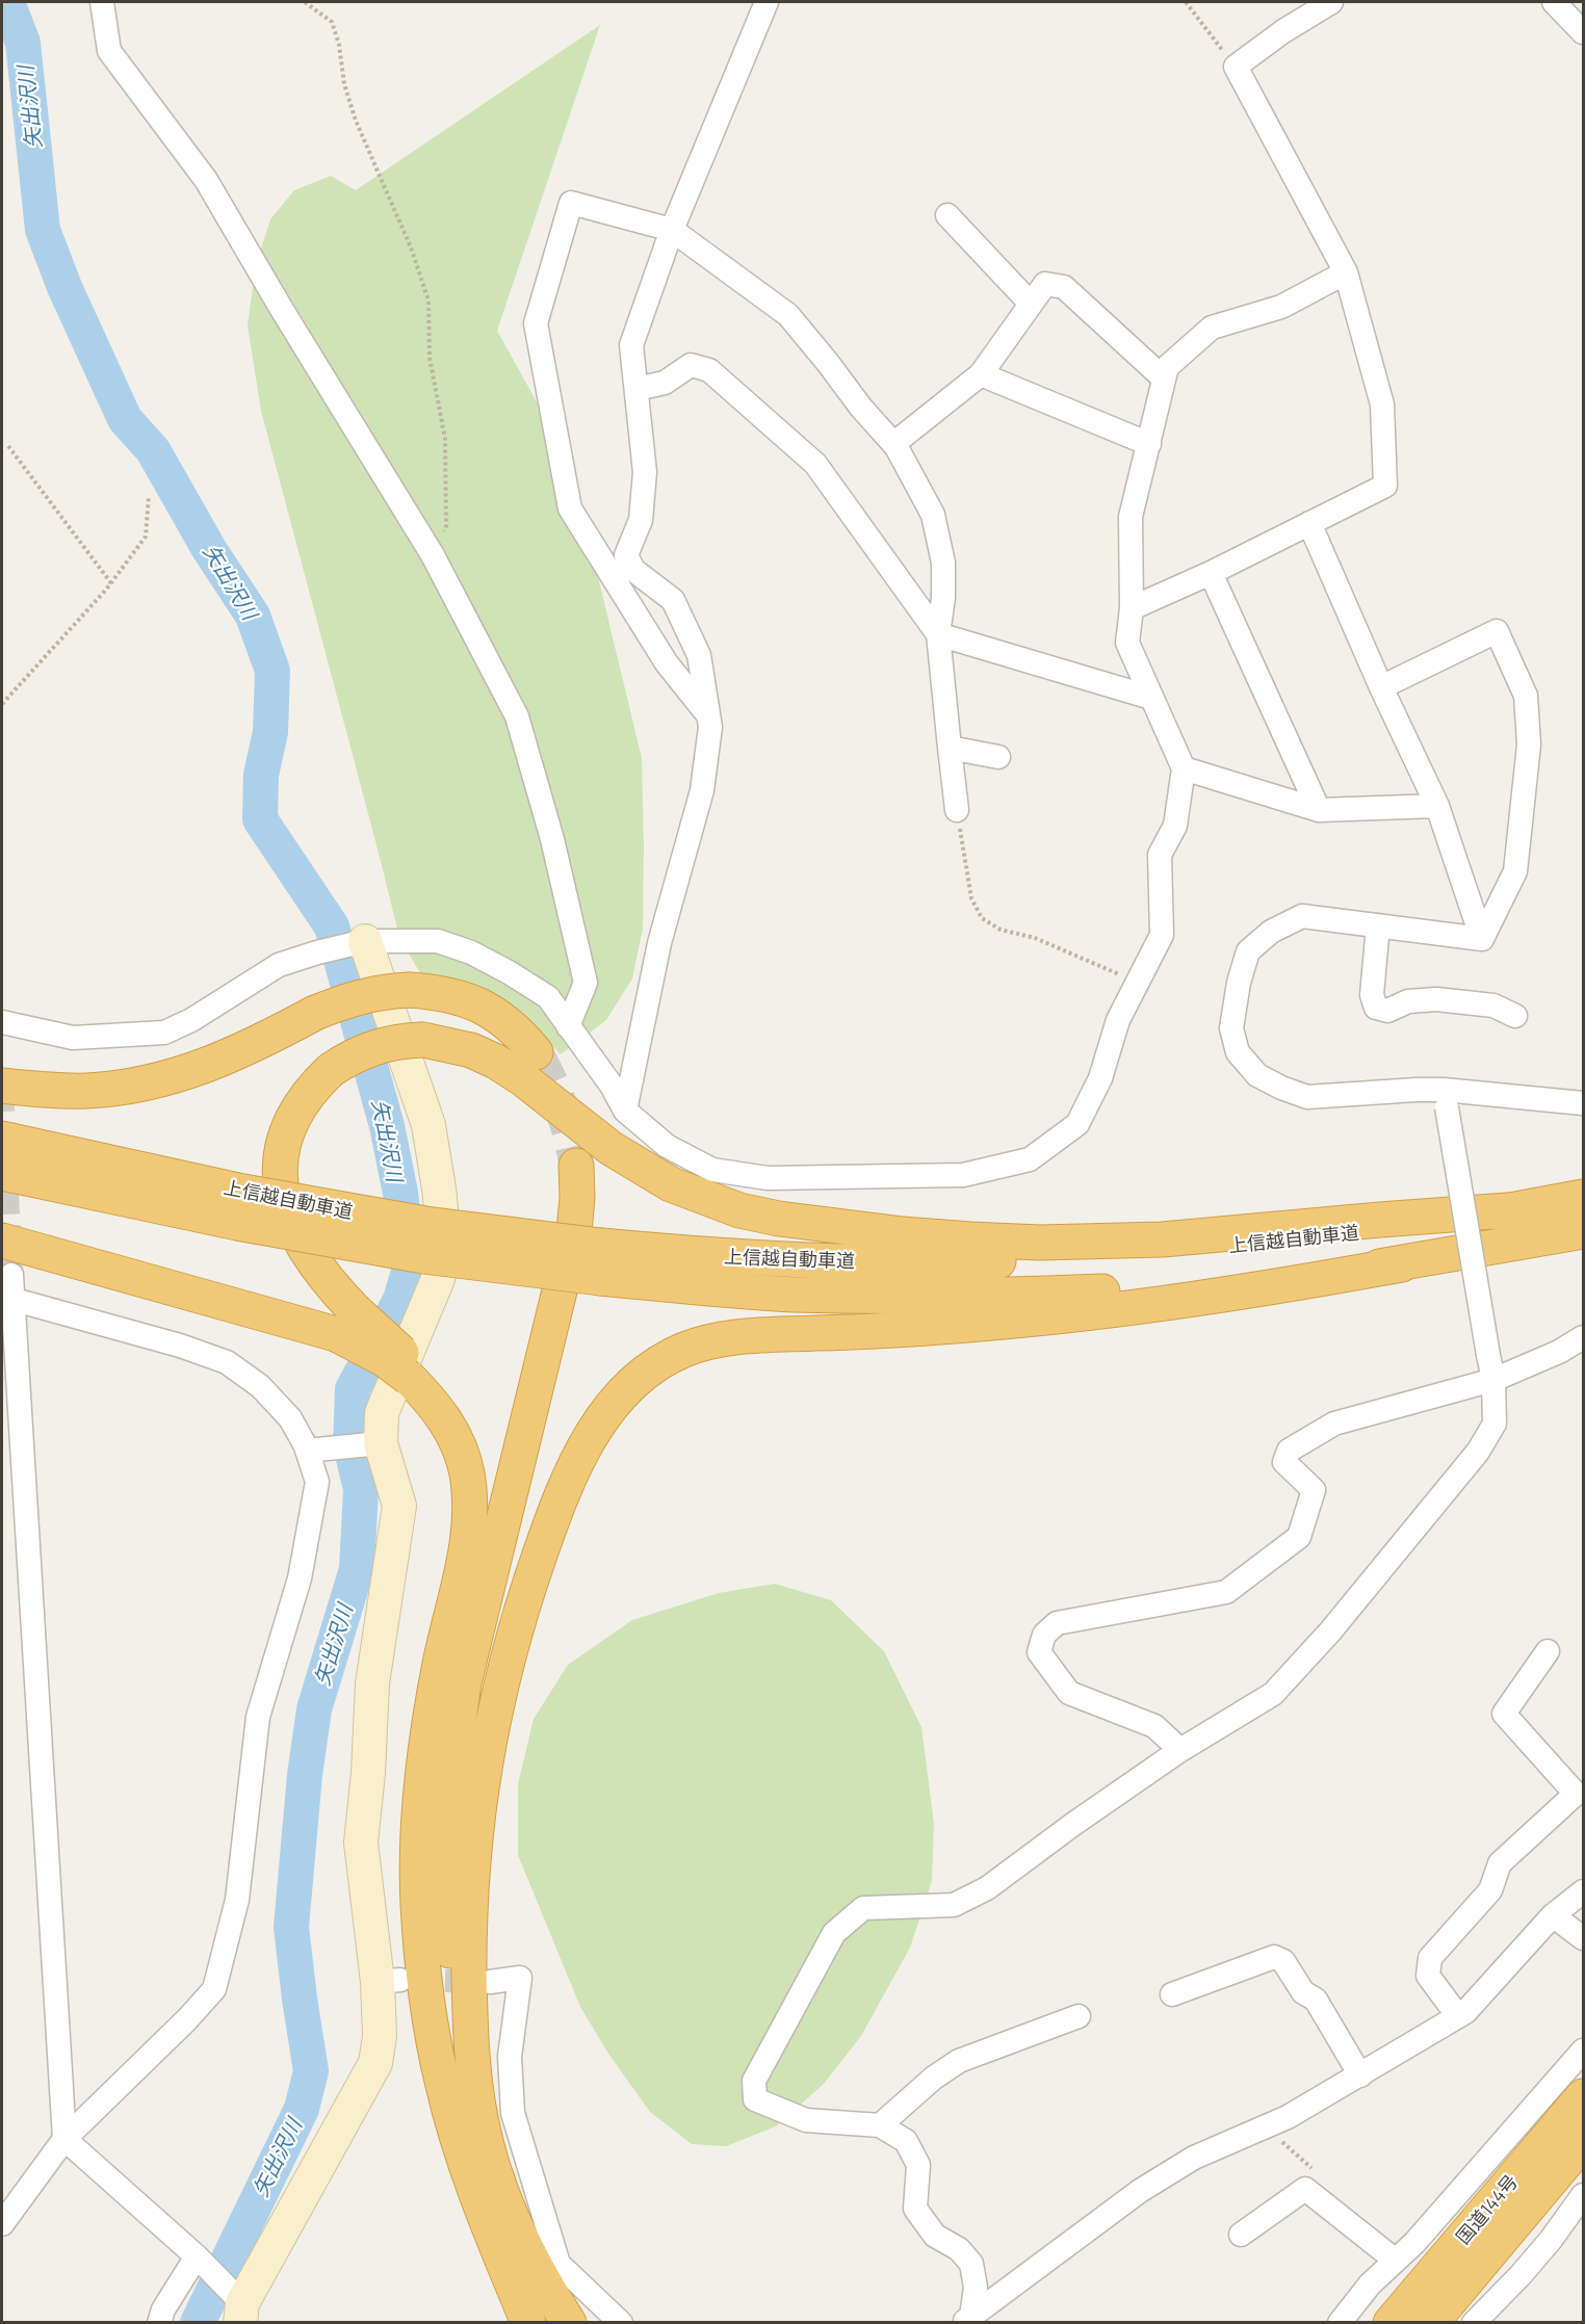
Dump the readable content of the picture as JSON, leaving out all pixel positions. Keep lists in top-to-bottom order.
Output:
{
  "streets": {
    "highway": ["上信越自動車道", "国道144号"]
  },
  "water": ["矢出沢川"]
}
